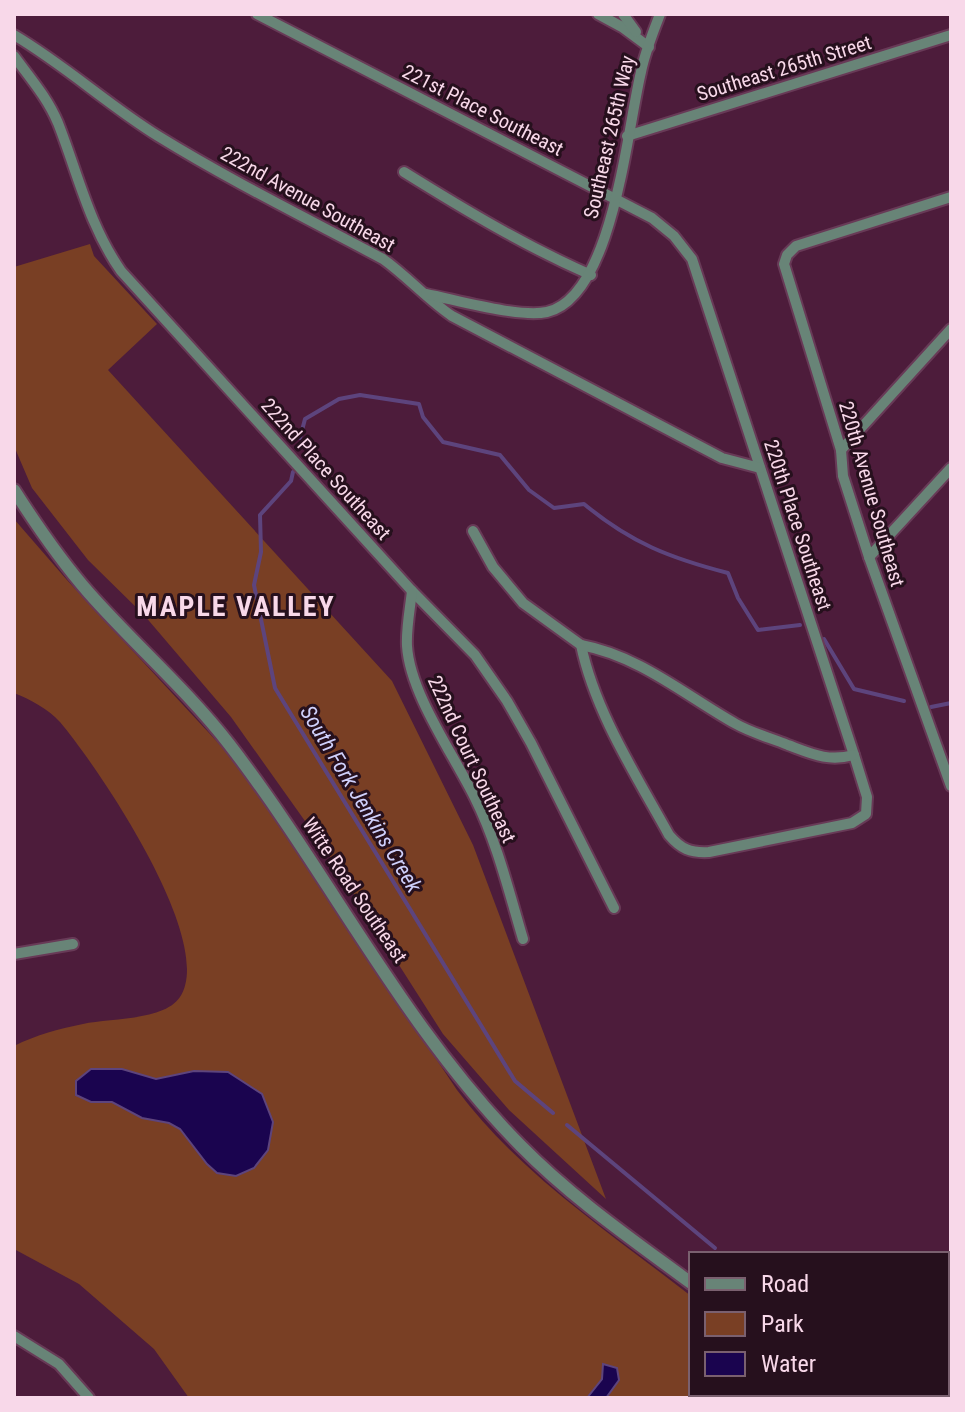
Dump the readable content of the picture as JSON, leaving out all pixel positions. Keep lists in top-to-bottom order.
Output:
{
  "streets": {
    "street": [
      "Southeast 265th Street",
      "221st Place Southeast",
      "Southeast 265th Way",
      "222nd Avenue Southeast",
      "222nd Place Southeast",
      "220th Avenue Southeast",
      "220th Place Southeast",
      "222nd Court Southeast",
      "Witte Road Southeast"
    ]
  },
  "crossings": [
    ["Southeast 265th Street", "Southeast 265th Way"],
    ["221st Place Southeast", "Southeast 265th Way"],
    ["221st Place Southeast", "220th Place Southeast"],
    ["Southeast 265th Way", "222nd Avenue Southeast"],
    ["222nd Avenue Southeast", "220th Place Southeast"],
    ["222nd Place Southeast", "222nd Court Southeast"]
  ],
  "districts": ["MAPLE VALLEY"],
  "water": ["South Fork Jenkins Creek"],
  "legend": ["Road", "Park", "Water"]
}
